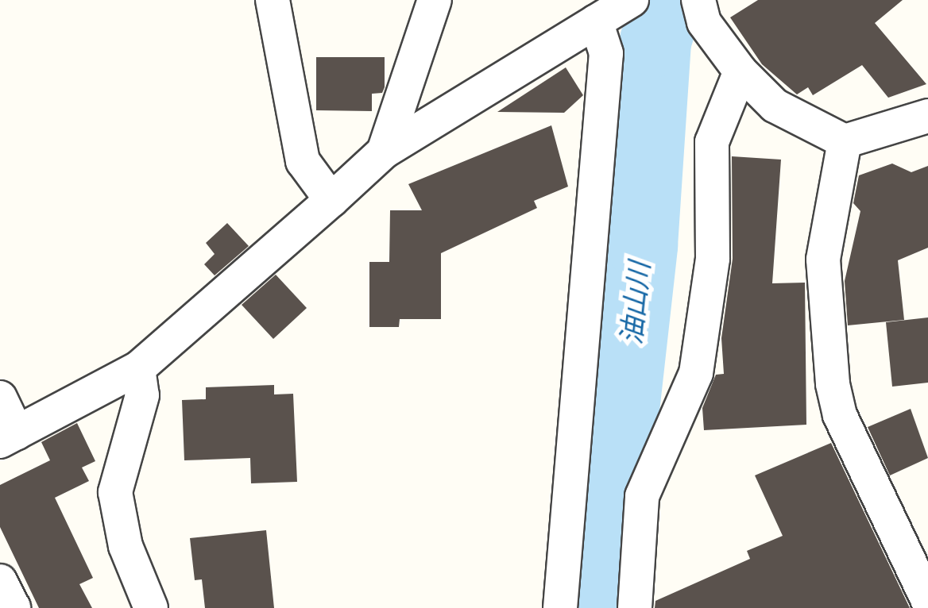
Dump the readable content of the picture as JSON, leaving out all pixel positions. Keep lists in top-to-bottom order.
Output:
{
  "water": ["油山川"]
}
